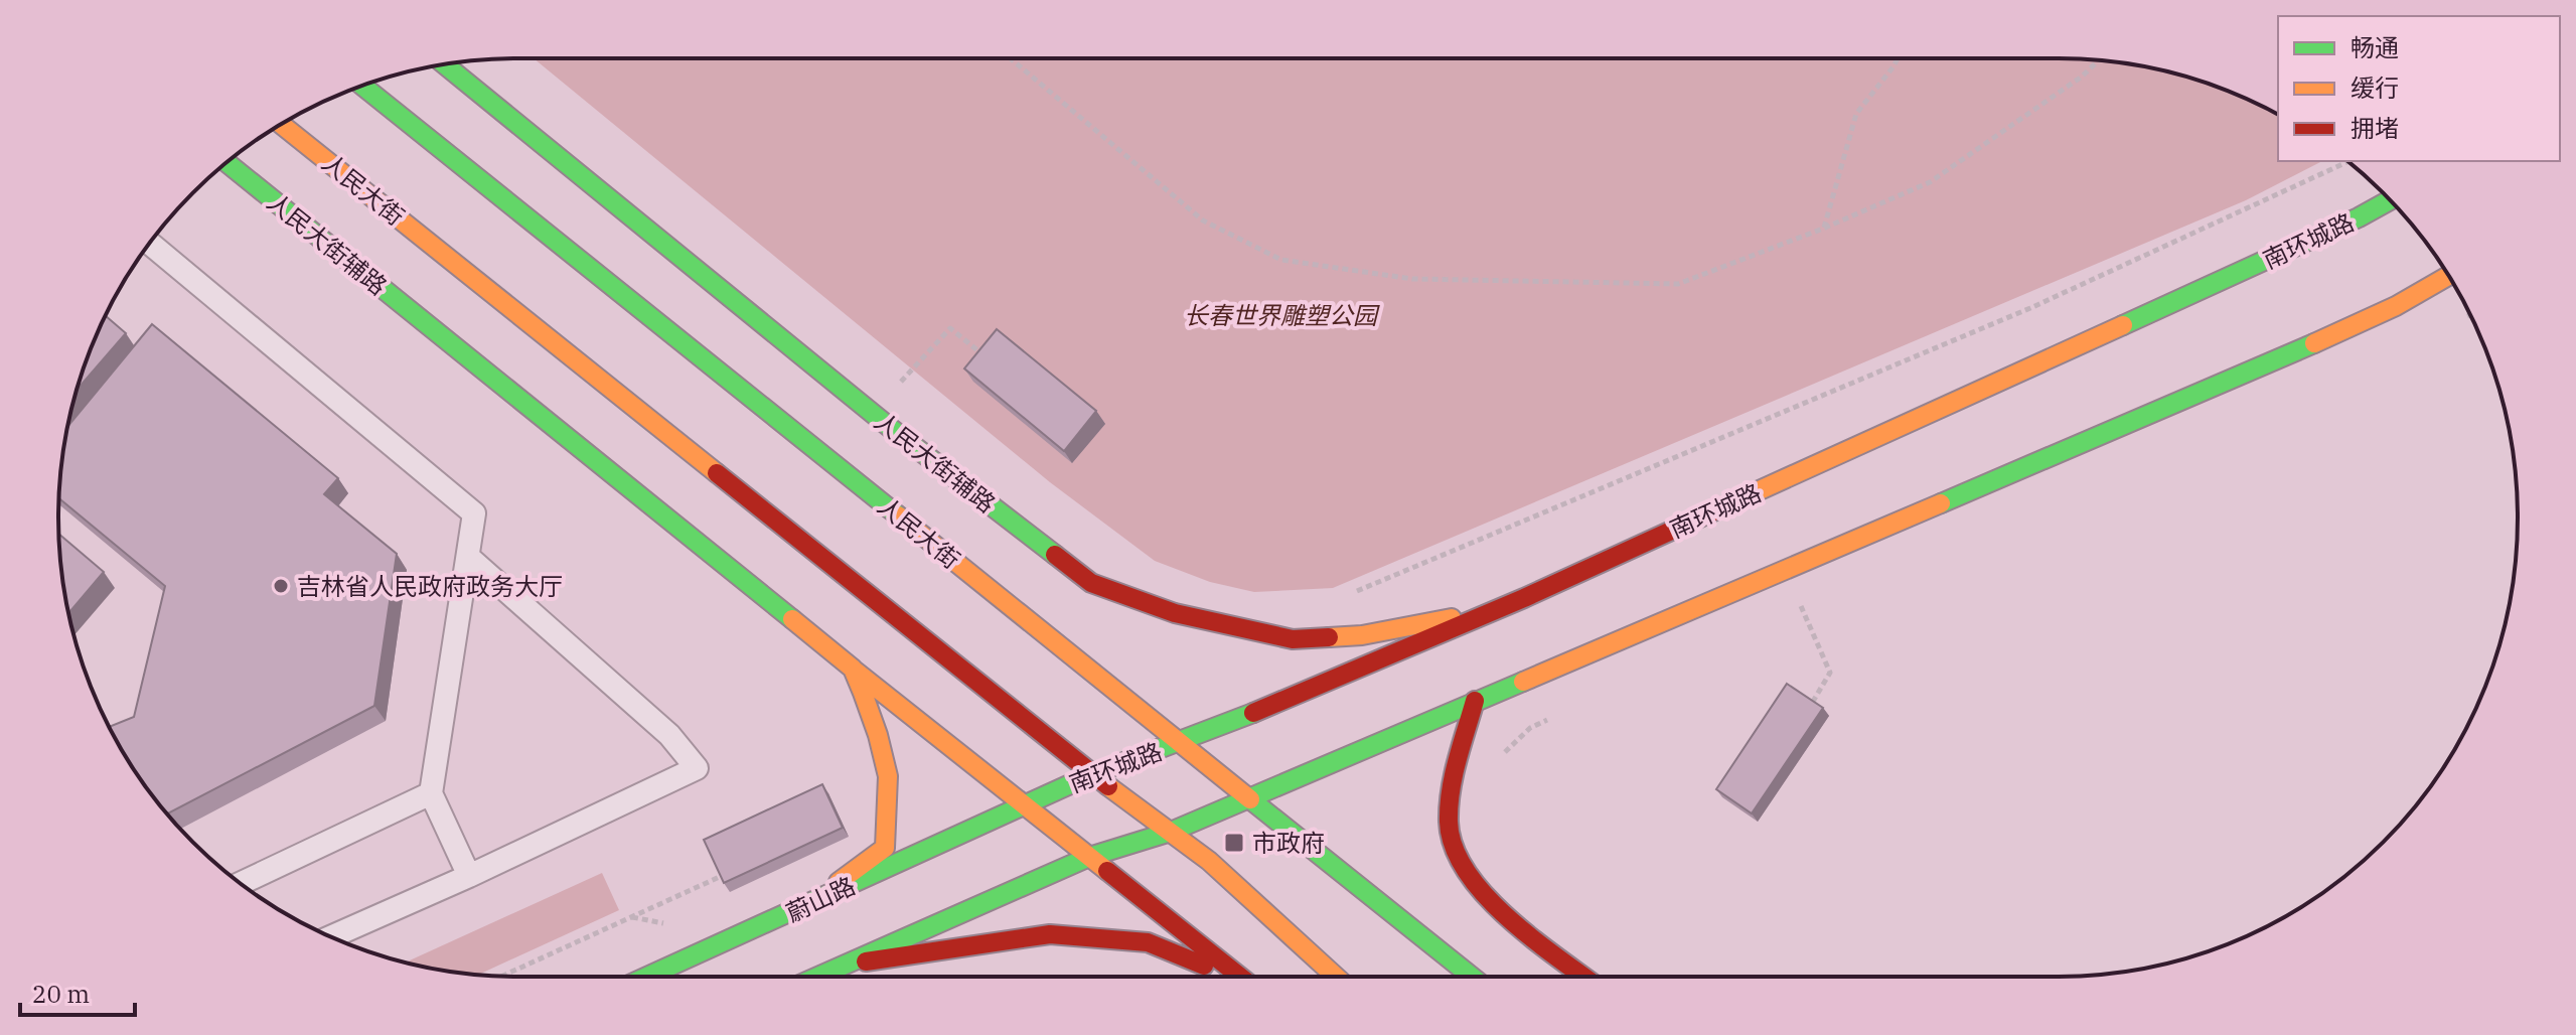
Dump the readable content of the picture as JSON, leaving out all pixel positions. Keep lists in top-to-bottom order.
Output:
{
  "streets": {
    "main road": [
      "人民大街",
      "南环城路",
      "人民大街辅路",
      "蔚山路"
    ]
  },
  "crossings": [
    ["人民大街", "南环城路"],
    ["南环城路", "人民大街辅路"],
    ["南环城路", "蔚山路"],
    ["人民大街辅路", "蔚山路"]
  ],
  "parks": ["长春世界雕塑公园"],
  "places": {
    "other": ["吉林省人民政府政务大厅"],
    "transit": ["市政府"]
  },
  "legend": ["畅通", "缓行", "拥堵"],
  "scale_bar": "20 m"
}
